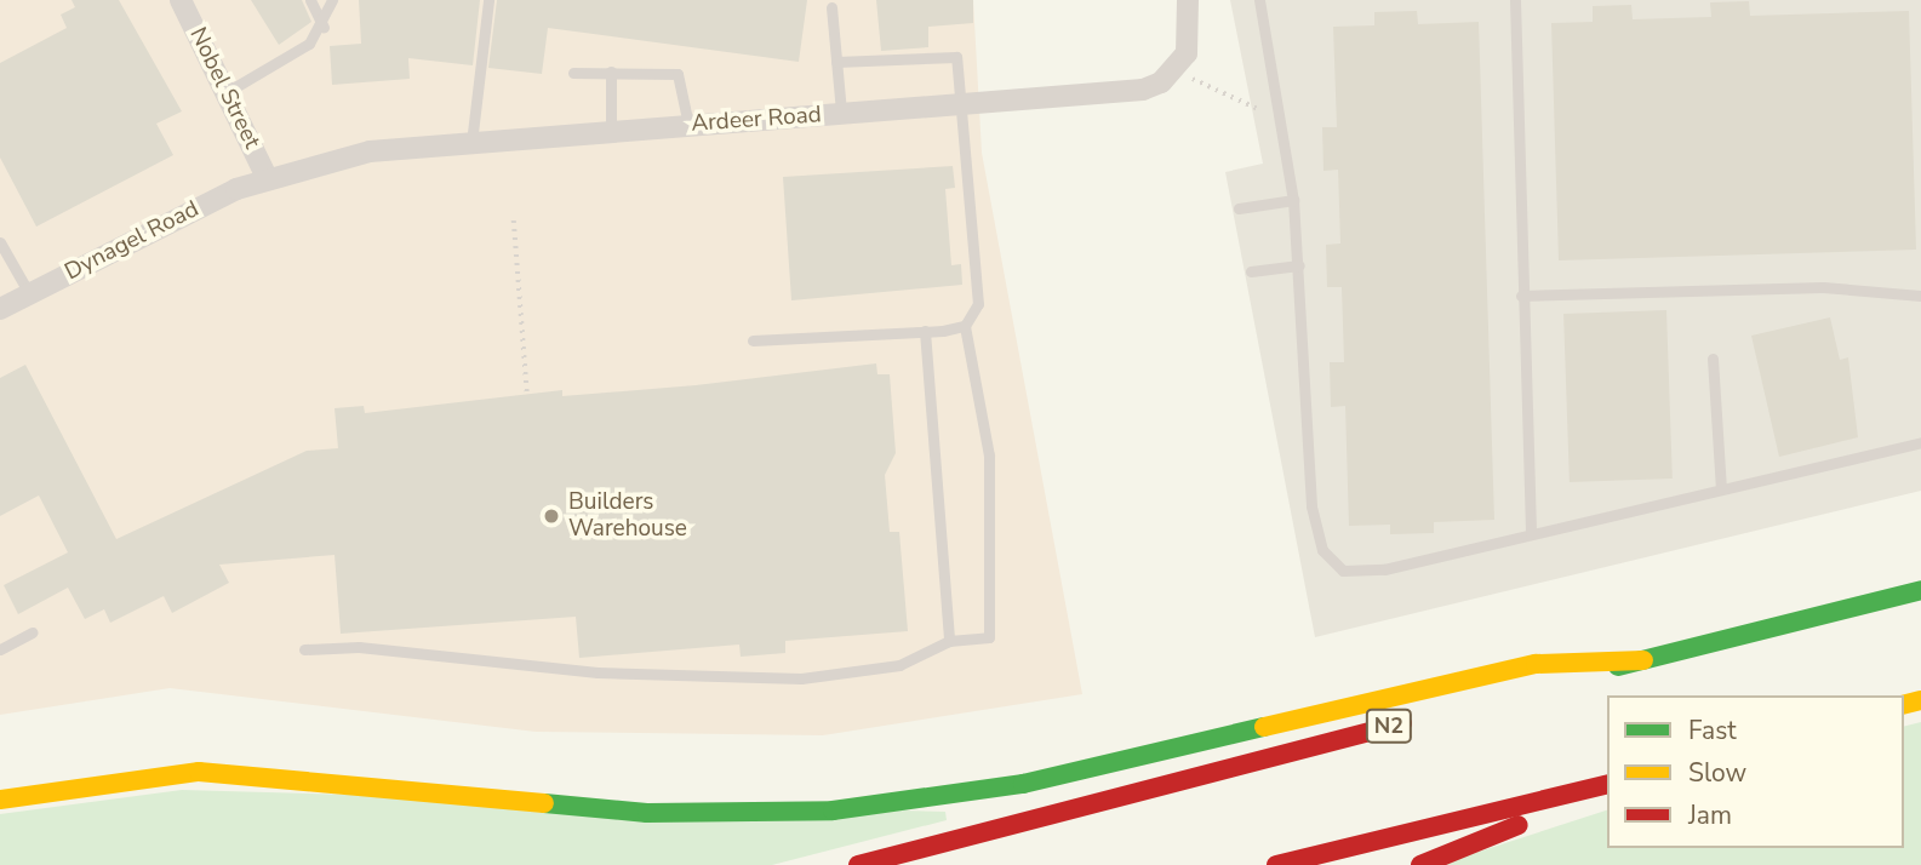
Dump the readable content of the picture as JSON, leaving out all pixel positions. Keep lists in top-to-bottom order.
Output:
{
  "streets": {
    "highway": ["N2"],
    "street": ["Nobel Street", "Ardeer Road", "Dynagel Road"]
  },
  "crossings": [
    ["Nobel Street", "Ardeer Road"],
    ["Nobel Street", "Dynagel Road"],
    ["Ardeer Road", "Dynagel Road"]
  ],
  "places": ["Builders Warehouse"],
  "legend": ["Fast", "Slow", "Jam"]
}
